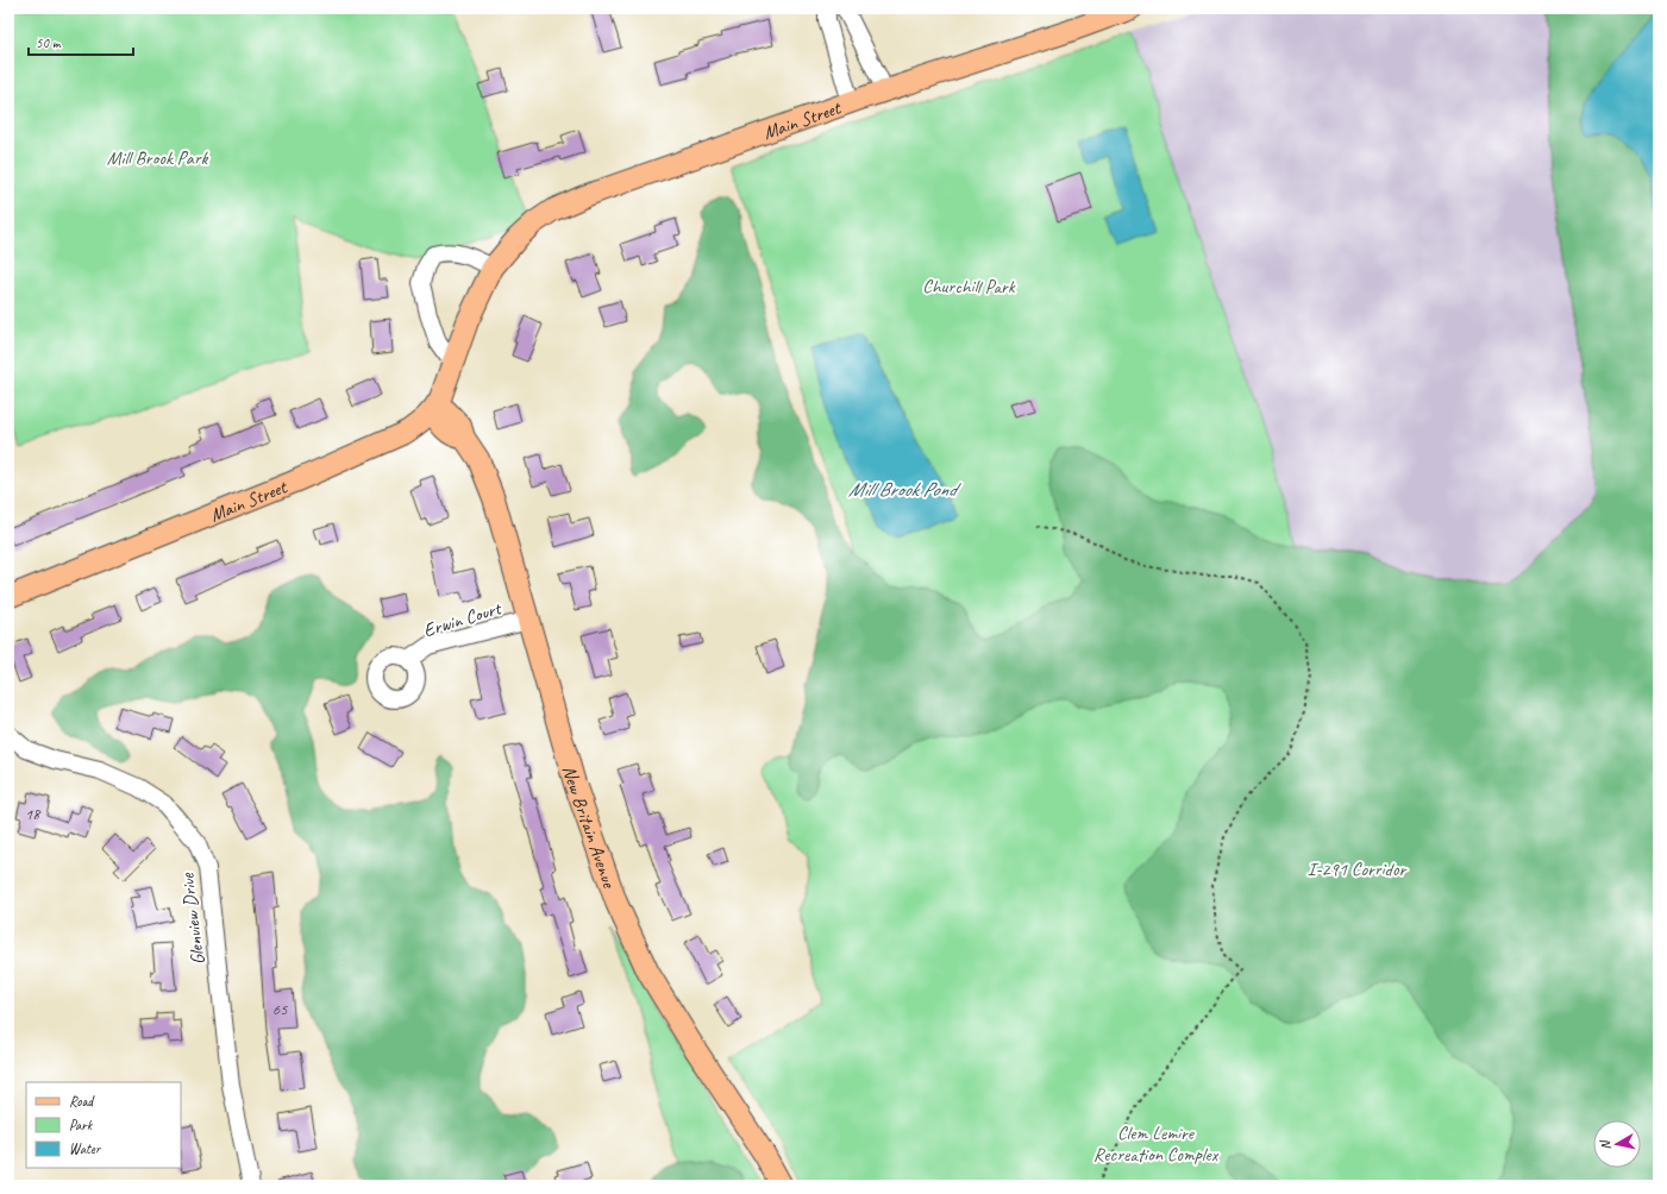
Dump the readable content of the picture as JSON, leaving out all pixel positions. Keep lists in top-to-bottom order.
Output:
{
  "streets": {
    "main road": ["Main Street", "New Britain Avenue"],
    "street": ["Erwin Court", "Glenview Drive"]
  },
  "crossings": [
    ["Main Street", "New Britain Avenue"],
    ["Erwin Court", "New Britain Avenue"]
  ],
  "water": ["Mill Brook Pond"],
  "parks": [
    "Mill Brook Park",
    "Churchill Park",
    "I-291 Corridor",
    "Clem Lemire Recreation Complex"
  ],
  "house_numbers": ["18", "65"],
  "legend": ["Road", "Park", "Water"],
  "scale_bar": "50 m",
  "north": "left"
}
